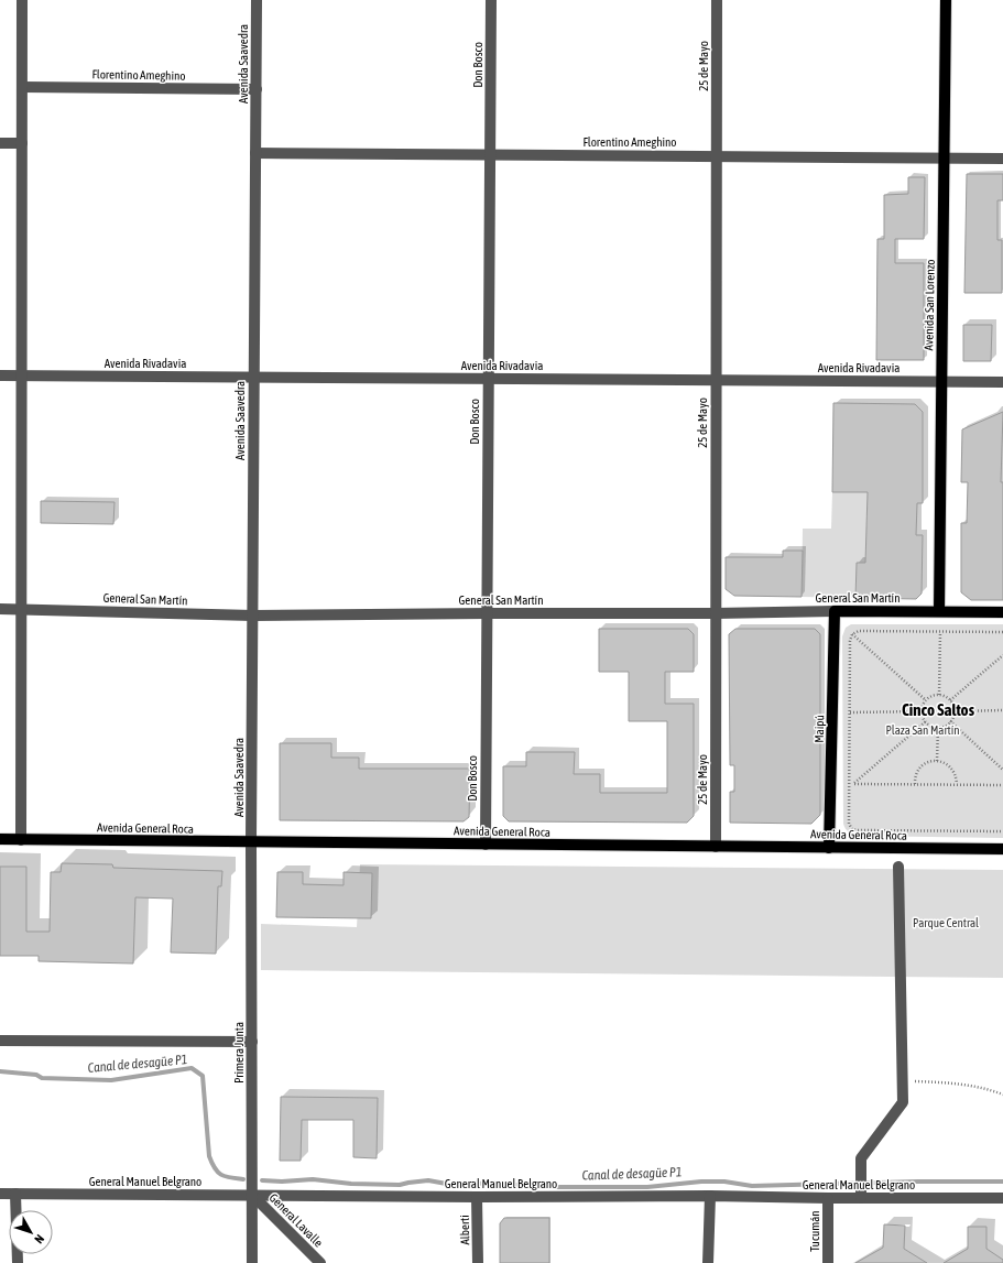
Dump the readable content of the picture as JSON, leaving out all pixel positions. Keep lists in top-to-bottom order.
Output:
{
  "streets": {
    "main road": [
      "Avenida San Lorenzo",
      "General San Martín",
      "Maipú",
      "Avenida General Roca"
    ],
    "street": [
      "Avenida Saavedra",
      "Don Bosco",
      "25 de Mayo",
      "Florentino Ameghino",
      "Avenida Rivadavia",
      "Primera Junta",
      "General Manuel Belgrano",
      "General Lavalle",
      "Alberti",
      "Tucumán"
    ]
  },
  "crossings": [
    ["Avenida Saavedra", "Florentino Ameghino"],
    ["Avenida Saavedra", "Avenida Rivadavia"],
    ["Avenida Saavedra", "General San Martín"],
    ["Avenida Saavedra", "Avenida General Roca"],
    ["Avenida Saavedra", "Primera Junta"],
    ["Don Bosco", "Florentino Ameghino"],
    ["Don Bosco", "Avenida Rivadavia"],
    ["Don Bosco", "General San Martín"],
    ["Don Bosco", "Avenida General Roca"],
    ["25 de Mayo", "Florentino Ameghino"],
    ["25 de Mayo", "Avenida Rivadavia"],
    ["25 de Mayo", "General San Martín"],
    ["25 de Mayo", "Avenida General Roca"],
    ["Florentino Ameghino", "Avenida San Lorenzo"],
    ["Avenida San Lorenzo", "Avenida Rivadavia"],
    ["Avenida San Lorenzo", "General San Martín"],
    ["General San Martín", "Maipú"],
    ["Maipú", "Avenida General Roca"],
    ["Avenida General Roca", "Primera Junta"],
    ["Primera Junta", "General Manuel Belgrano"],
    ["Primera Junta", "General Lavalle"],
    ["General Manuel Belgrano", "General Lavalle"],
    ["General Manuel Belgrano", "Alberti"],
    ["General Manuel Belgrano", "Tucumán"]
  ],
  "districts": ["Cinco Saltos"],
  "water": ["Canal de desagüe P1"],
  "parks": ["Plaza San Martín", "Parque Central"],
  "north": "bottom right"
}
